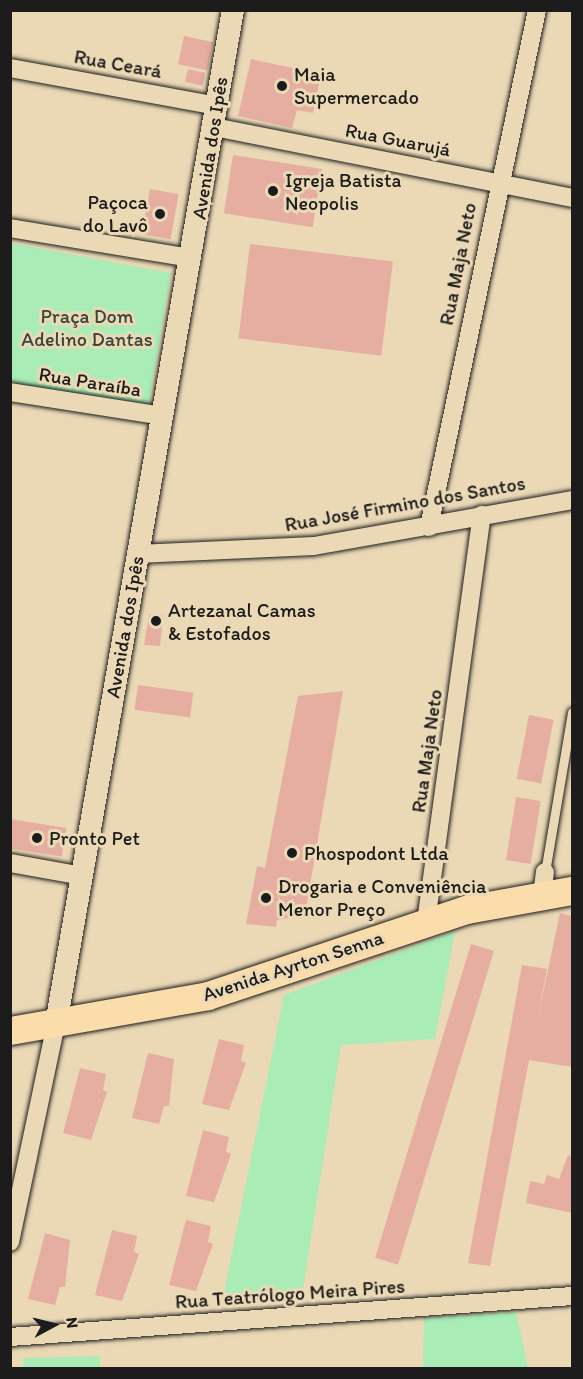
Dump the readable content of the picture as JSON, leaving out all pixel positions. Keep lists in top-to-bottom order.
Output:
{
  "streets": {
    "main road": ["Avenida Ayrton Senna"],
    "street": [
      "Rua Ceará",
      "Rua Guarujá",
      "Avenida dos Ipês",
      "Rua Maja Neto",
      "Rua Paraíba",
      "Rua José Firmino dos Santos",
      "Rua Teatrólogo Meira Pires"
    ]
  },
  "crossings": [
    ["Rua Ceará", "Rua Guarujá"],
    ["Rua Ceará", "Avenida dos Ipês"],
    ["Rua Guarujá", "Avenida dos Ipês"],
    ["Rua Guarujá", "Rua Maja Neto"],
    ["Avenida dos Ipês", "Rua Paraíba"],
    ["Avenida dos Ipês", "Rua José Firmino dos Santos"],
    ["Avenida dos Ipês", "Avenida Ayrton Senna"],
    ["Rua Maja Neto", "Rua José Firmino dos Santos"],
    ["Rua Maja Neto", "Avenida Ayrton Senna"]
  ],
  "parks": ["Praça Dom Adelino Dantas"],
  "places": [
    "Maia Supermercado",
    "Igreja Batista Neopolis",
    "Paçoca do Lavô",
    "Artezanal Camas & Estofados",
    "Pronto Pet",
    "Phospodont Ltda",
    "Drogaria e Conveniência Menor Preço"
  ],
  "north": "right"
}
